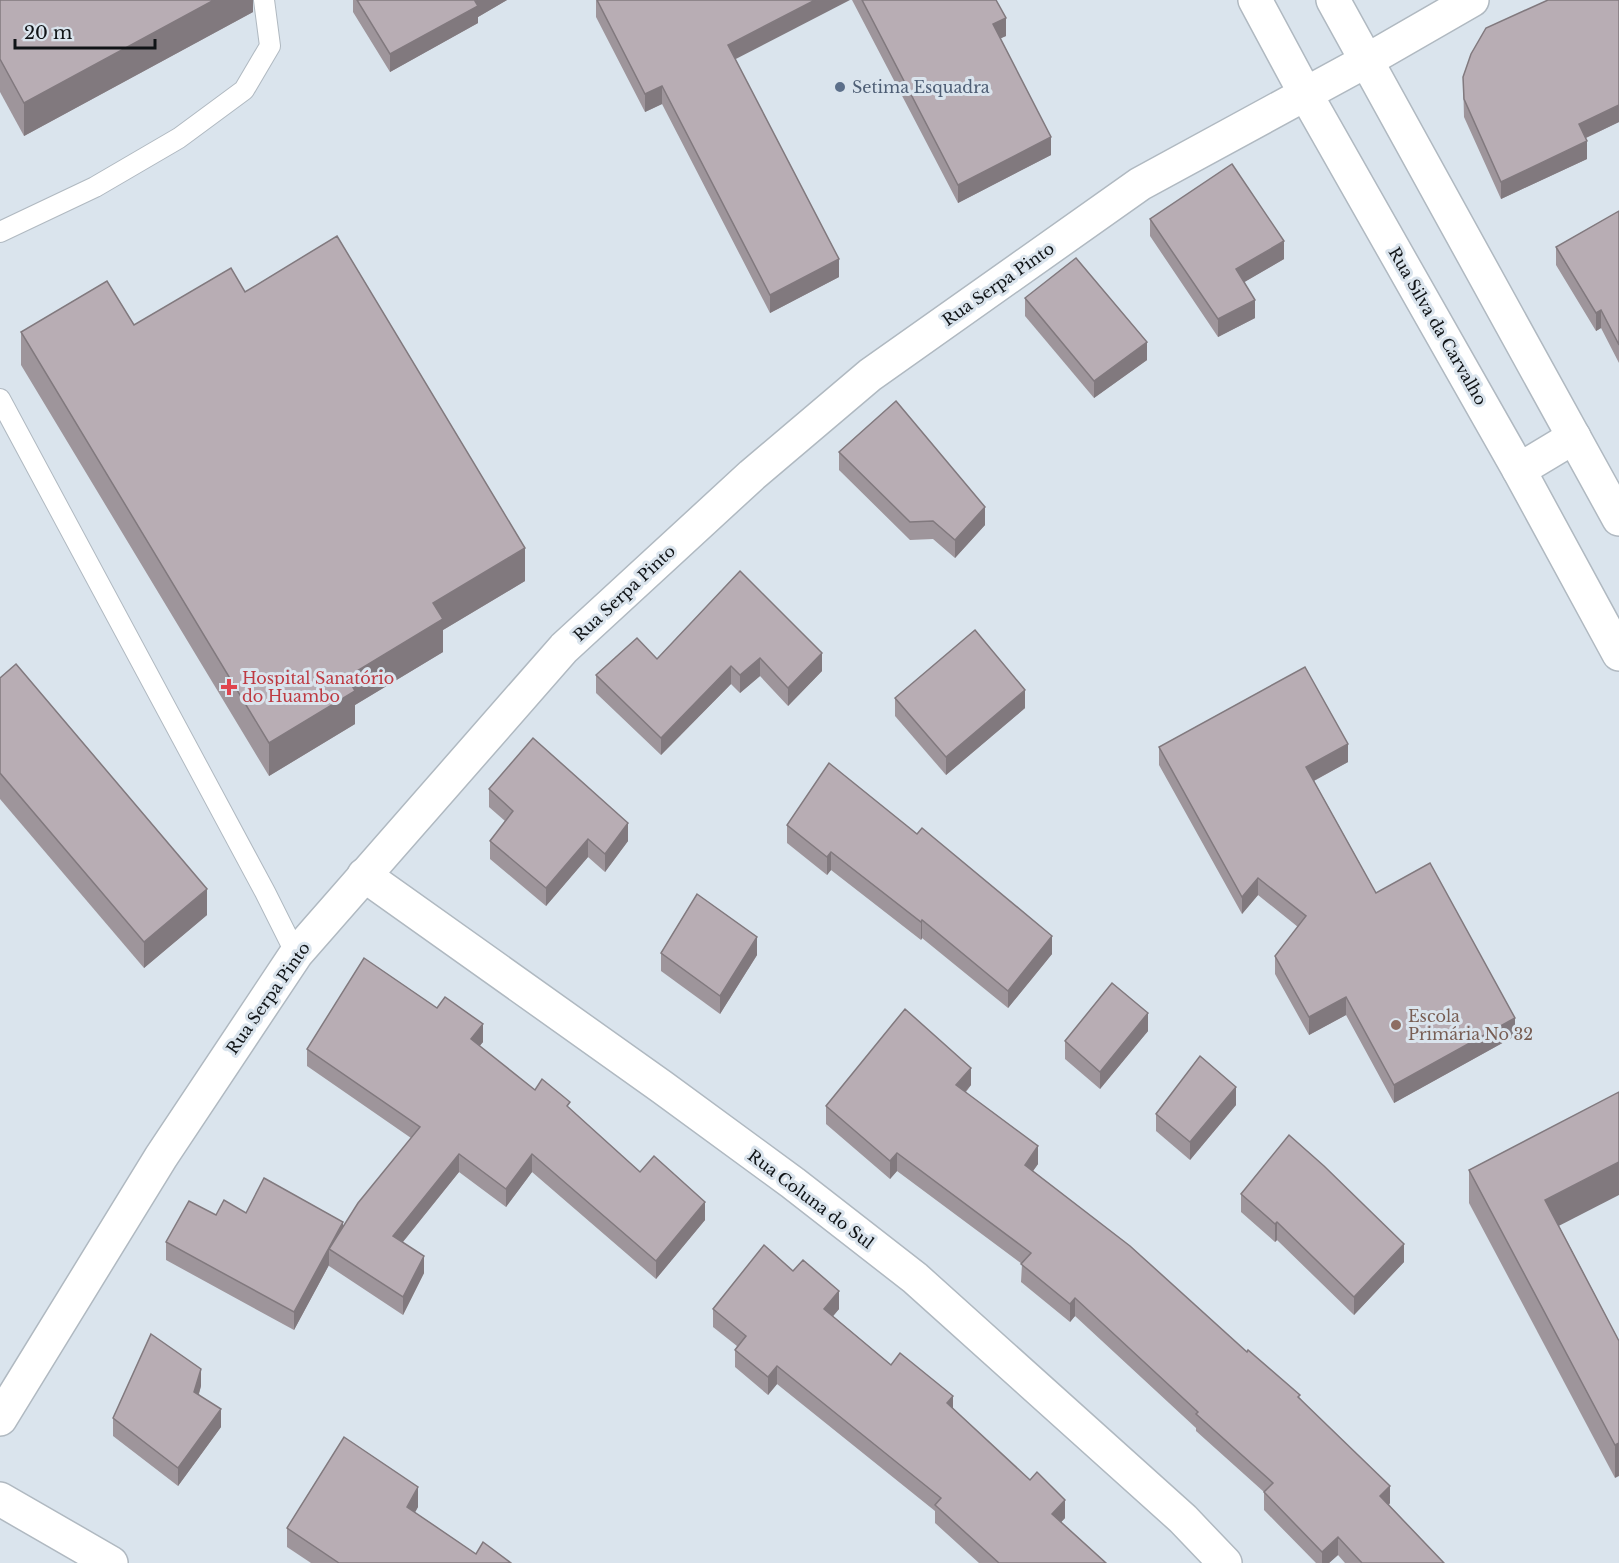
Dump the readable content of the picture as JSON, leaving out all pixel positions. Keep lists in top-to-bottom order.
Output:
{
  "streets": {
    "street": ["Rua Serpa Pinto", "Rua Silva da Carvalho", "Rua Coluna do Sul"]
  },
  "crossings": [
    ["Rua Serpa Pinto", "Rua Silva da Carvalho"],
    ["Rua Serpa Pinto", "Rua Coluna do Sul"]
  ],
  "places": {
    "other": ["Setima Esquadra", "Escola Primária No 32"],
    "health": ["Hospital Sanatório do Huambo"]
  },
  "scale_bar": "20 m"
}
